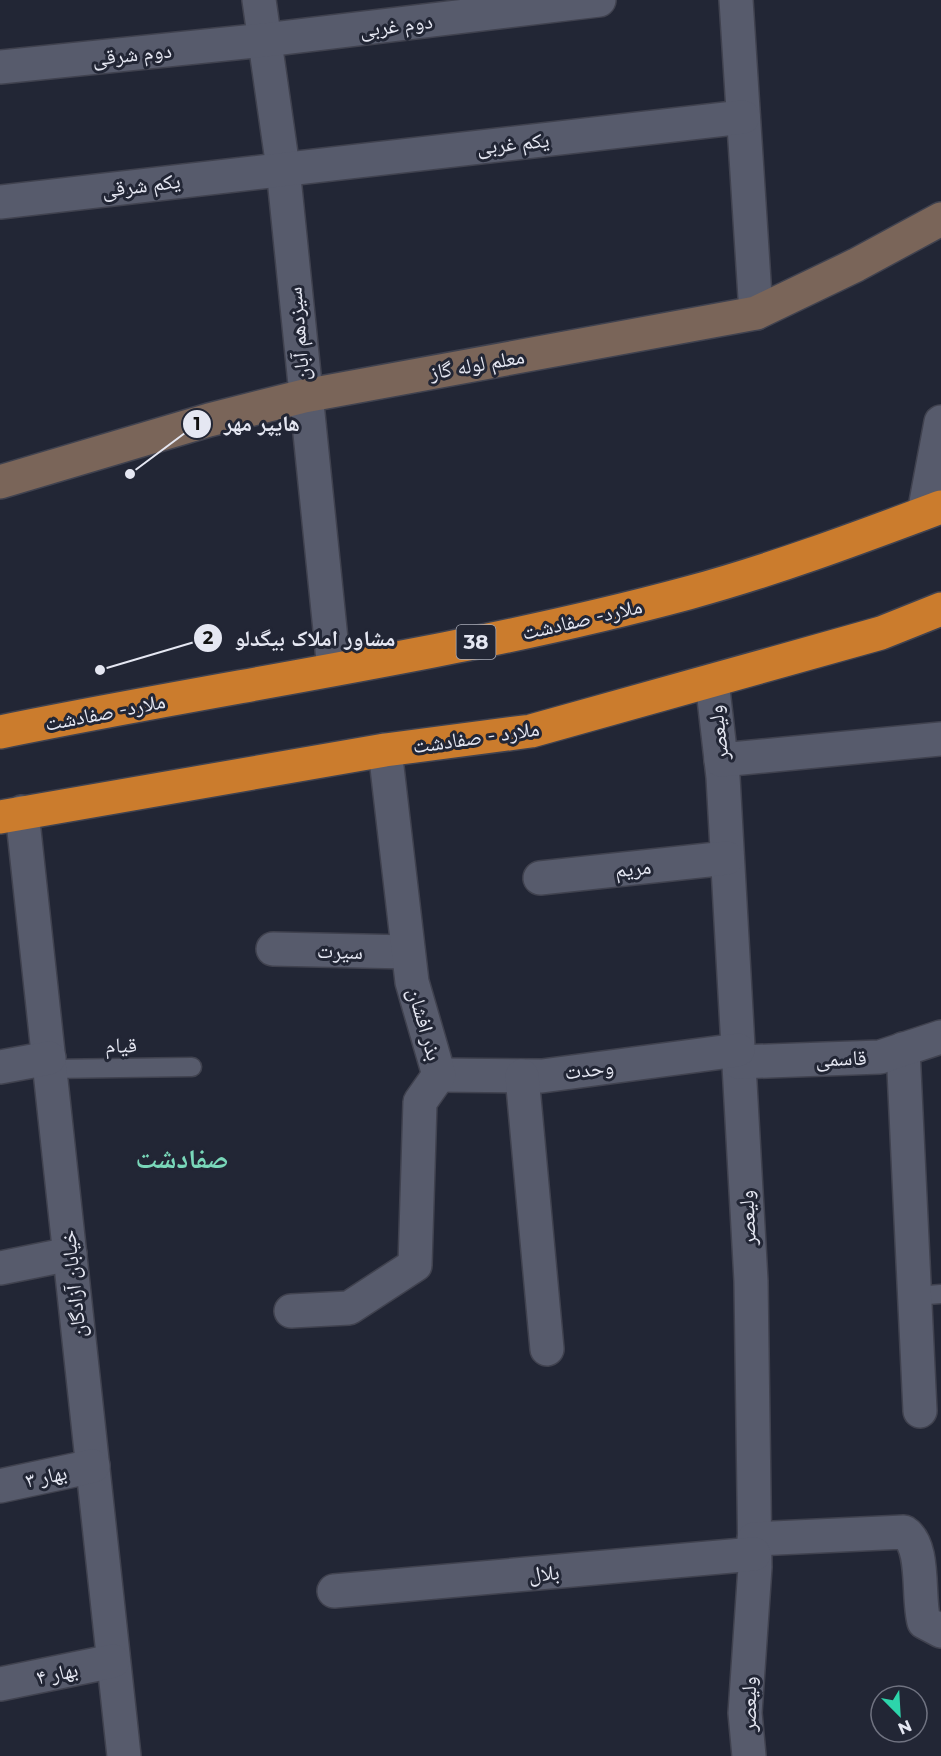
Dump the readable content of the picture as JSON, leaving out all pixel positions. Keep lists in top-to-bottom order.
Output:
{
  "streets": {
    "highway": ["ملارد- صفادشت", "38", "ملارد - صفادشت"],
    "street": [
      "دوم غربی",
      "دوم شرقی",
      "یکم غربی",
      "یکم شرقی",
      "سیزدهم آبان",
      "معلم لوله گاز",
      "ولیعصر",
      "مریم",
      "سیرت",
      "بذر افشان",
      "قاسمی",
      "وحدت",
      "خیابان آزادگان",
      "بهار ۳",
      "بلال",
      "بهار ۴"
    ],
    "lane": ["قیام"]
  },
  "crossings": [
    ["دوم غربی", "دوم شرقی"],
    ["دوم غربی", "سیزدهم آبان"],
    ["دوم شرقی", "سیزدهم آبان"],
    ["یکم غربی", "یکم شرقی"],
    ["یکم غربی", "سیزدهم آبان"],
    ["یکم شرقی", "سیزدهم آبان"],
    ["سیزدهم آبان", "معلم لوله گاز"],
    ["سیزدهم آبان", "ملارد- صفادشت"],
    ["ولیعصر", "ملارد - صفادشت"],
    ["ولیعصر", "مریم"],
    ["ولیعصر", "قاسمی"],
    ["ولیعصر", "وحدت"],
    ["ولیعصر", "بلال"],
    ["ملارد - صفادشت", "بذر افشان"],
    ["ملارد - صفادشت", "خیابان آزادگان"],
    ["سیرت", "بذر افشان"],
    ["بذر افشان", "وحدت"],
    ["قیام", "خیابان آزادگان"],
    ["قاسمی", "وحدت"],
    ["خیابان آزادگان", "بهار ۳"],
    ["خیابان آزادگان", "بهار ۴"]
  ],
  "districts": ["صفادشت"],
  "places": ["هایپر مهر", "مشاور املاک بیگدلو"],
  "north": "bottom right"
}
